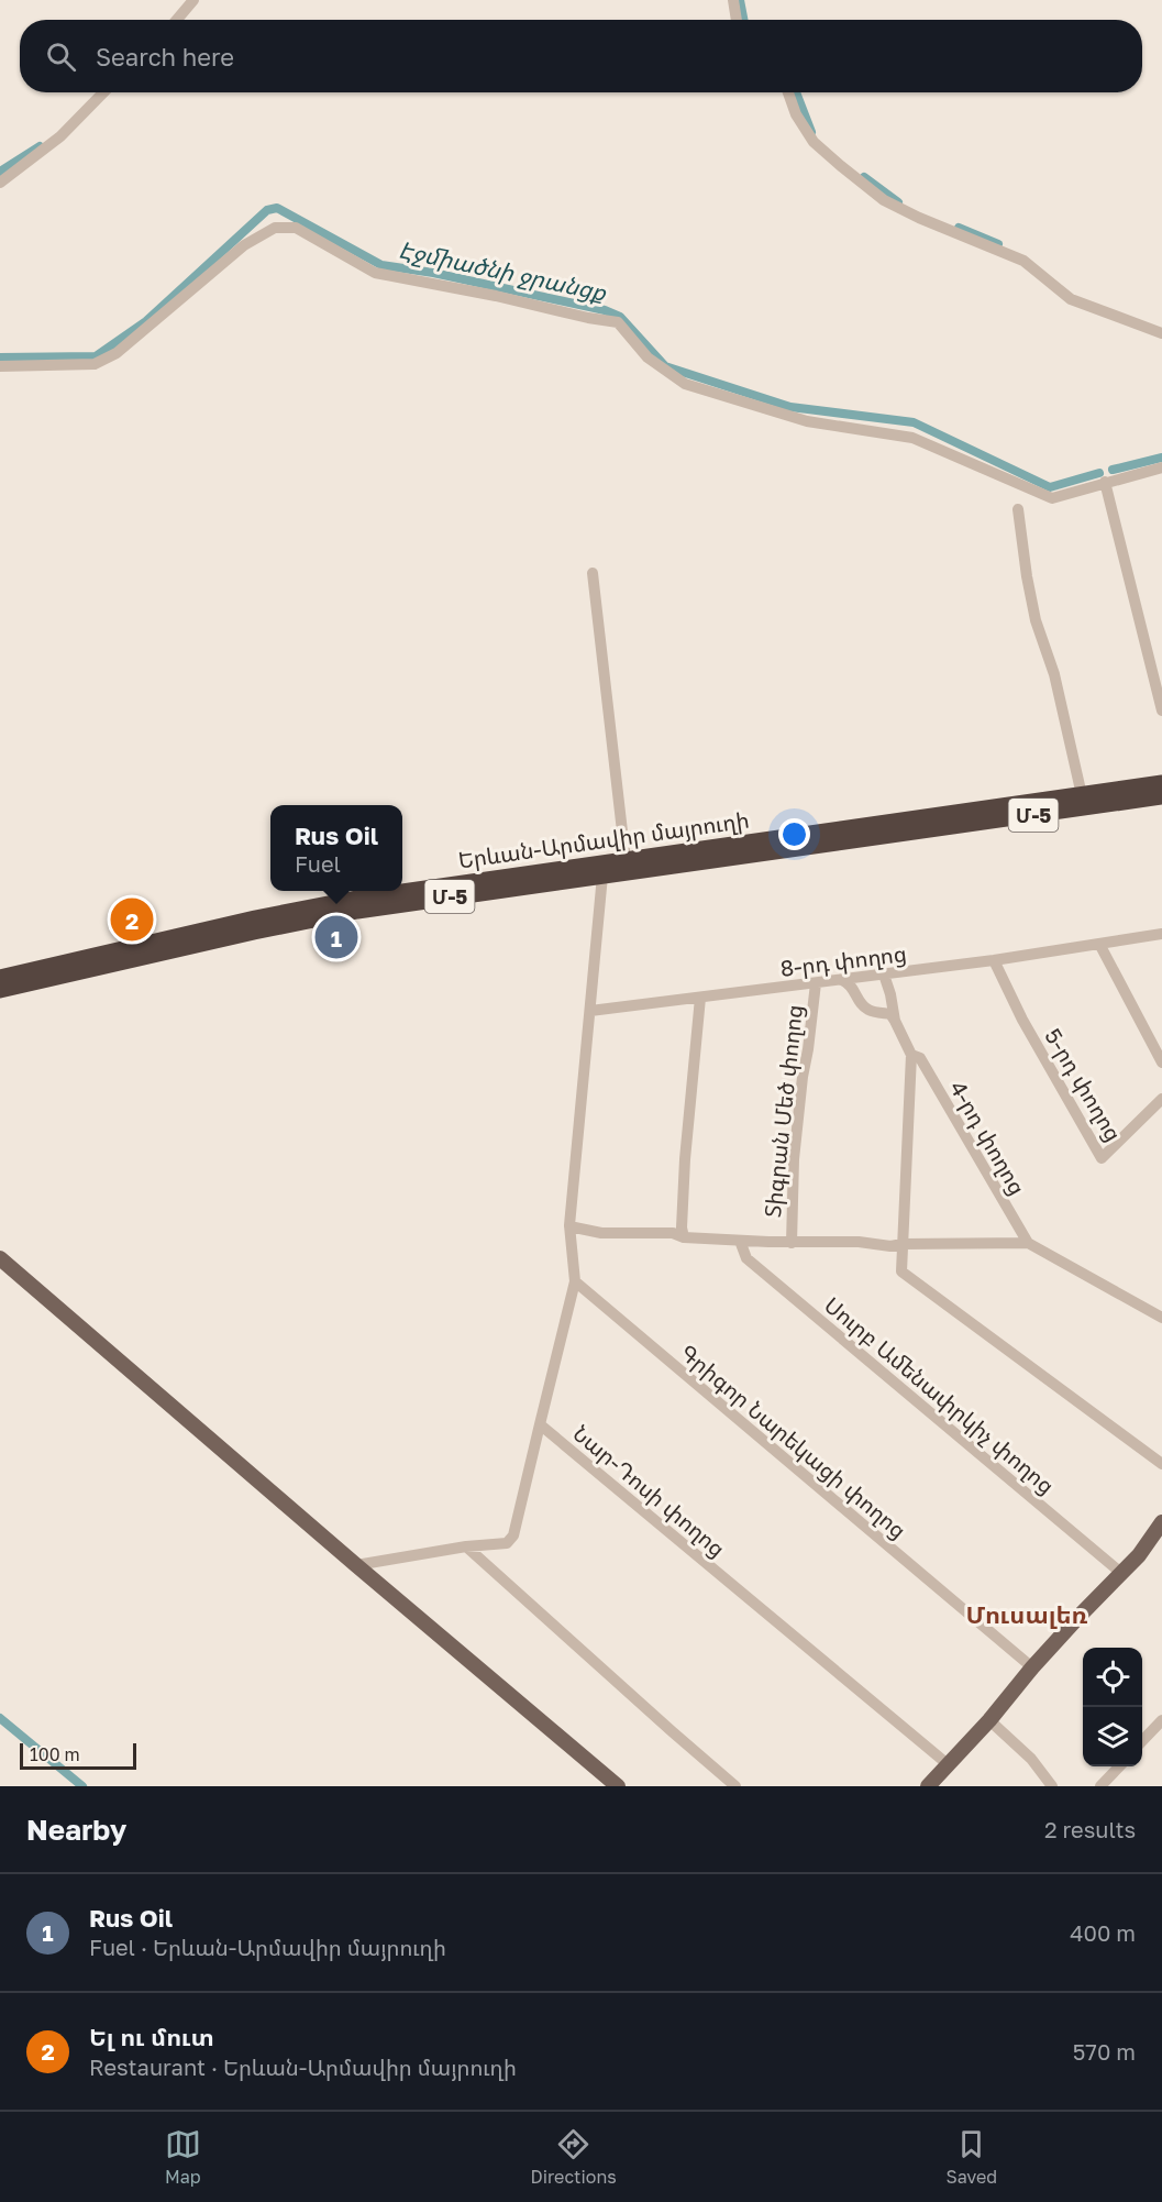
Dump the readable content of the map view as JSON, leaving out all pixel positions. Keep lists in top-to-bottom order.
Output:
{
  "streets": {
    "highway": ["Մ-5", "Երևան-Արմավիր մայրուղի"],
    "street": [
      "8-րդ փողոց",
      "5-րդ փողոց",
      "Տիգրան Մեծ փողոց",
      "4-րդ փողոց",
      "Սուրբ Ամենափրկիչ փողոց",
      "Գրիգոր Նարեկացի փողոց",
      "Նար-Դոսի փողոց"
    ]
  },
  "crossings": [
    ["Մ-5", "Երևան-Արմավիր մայրուղի"],
    ["8-րդ փողոց", "5-րդ փողոց"],
    ["8-րդ փողոց", "Տիգրան Մեծ փողոց"],
    ["Տիգրան Մեծ փողոց", "4-րդ փողոց"],
    ["Տիգրան Մեծ փողոց", "Սուրբ Ամենափրկիչ փողոց"]
  ],
  "districts": ["Մուսալեռ"],
  "water": ["Էջմիածնի ջրանցք"],
  "scale_bar": "100 m",
  "page": {
    "search": "Search here",
    "popup": ["Rus Oil", "Fuel"],
    "pins": ["2", "1"],
    "scale": "100 m",
    "heading": ["Nearby", "2 results"],
    "list": [
      {
        "mark": "1",
        "name": "Rus Oil",
        "note": "Fuel · Երևան-Արմավիր մայրուղի",
        "value": "400 m"
      },
      {
        "mark": "2",
        "name": "Ել ու մուտ",
        "note": "Restaurant · Երևան-Արմավիր մայրուղի",
        "value": "570 m"
      }
    ],
    "nav": ["Map", "Directions", "Saved"]
  }
}
